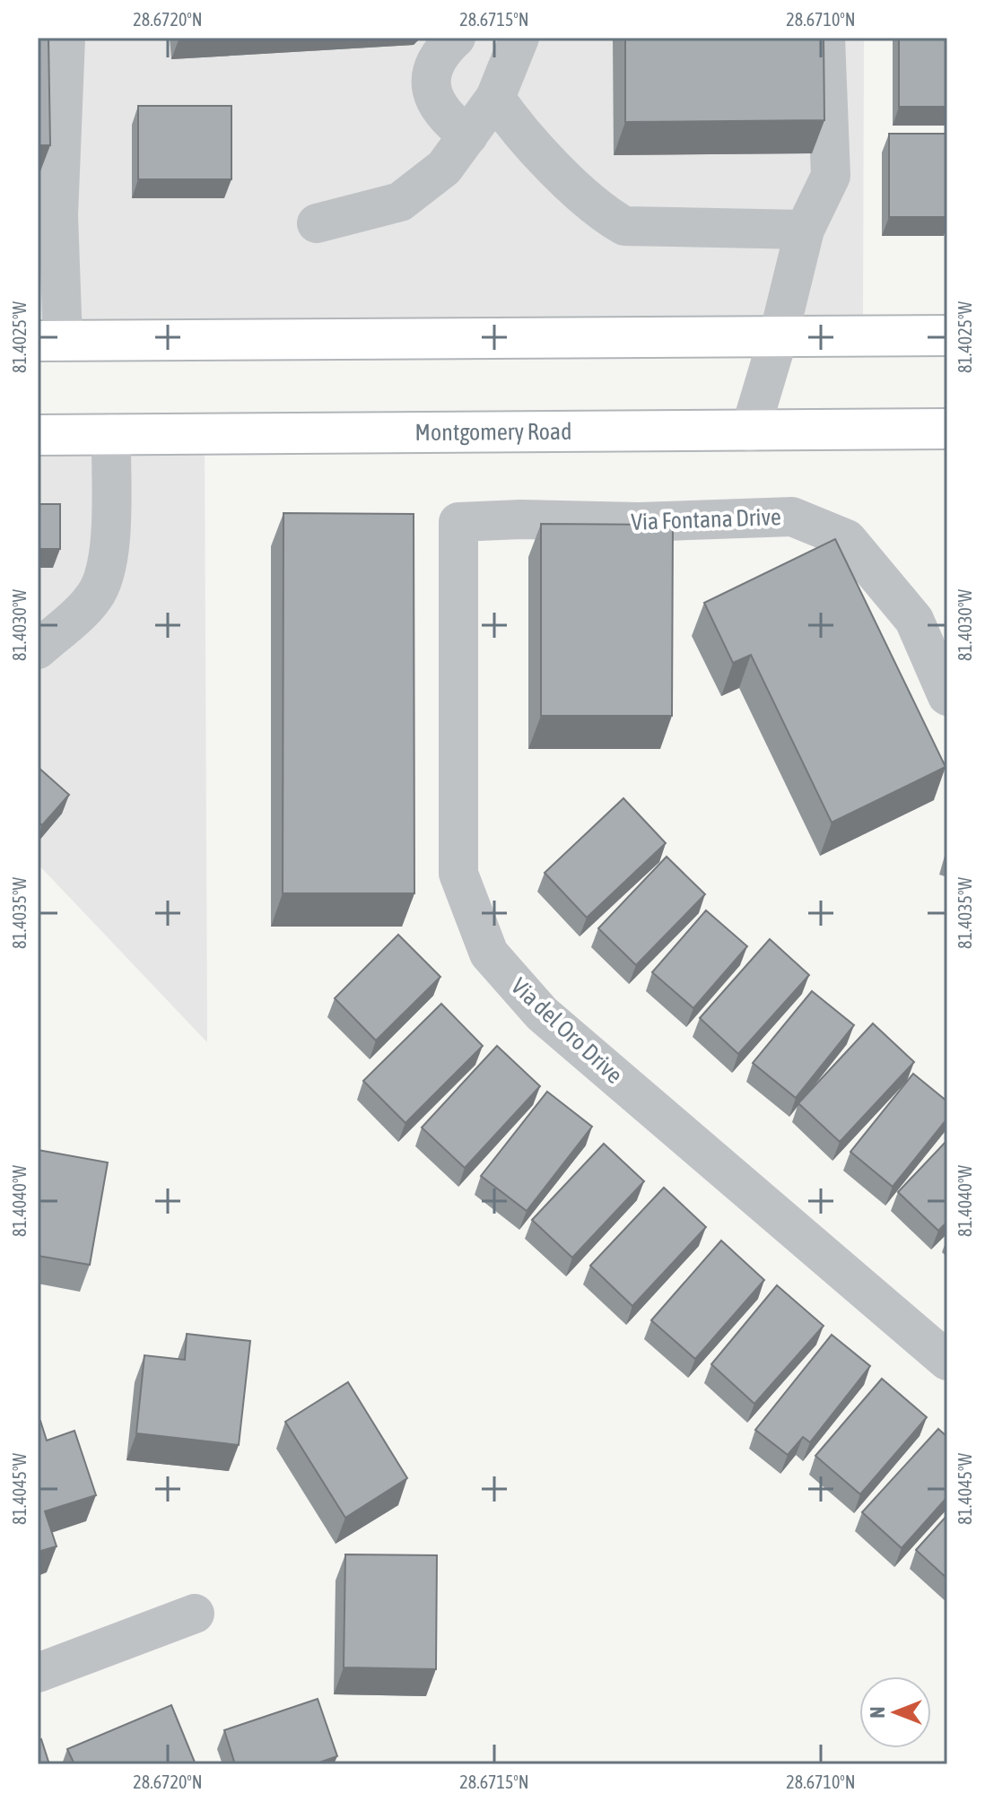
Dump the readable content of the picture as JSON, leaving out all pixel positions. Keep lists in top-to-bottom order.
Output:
{
  "streets": {
    "main road": ["Montgomery Road"],
    "street": ["Via Fontana Drive", "Via del Oro Drive"]
  },
  "crossings": [
    ["Via Fontana Drive", "Via del Oro Drive"]
  ],
  "north": "left",
  "coordinates": [
    "28.6720°N",
    "28.6715°N",
    "28.6710°N",
    "81.4025°W",
    "81.4030°W",
    "81.4035°W",
    "81.4040°W",
    "81.4045°W"
  ]
}
